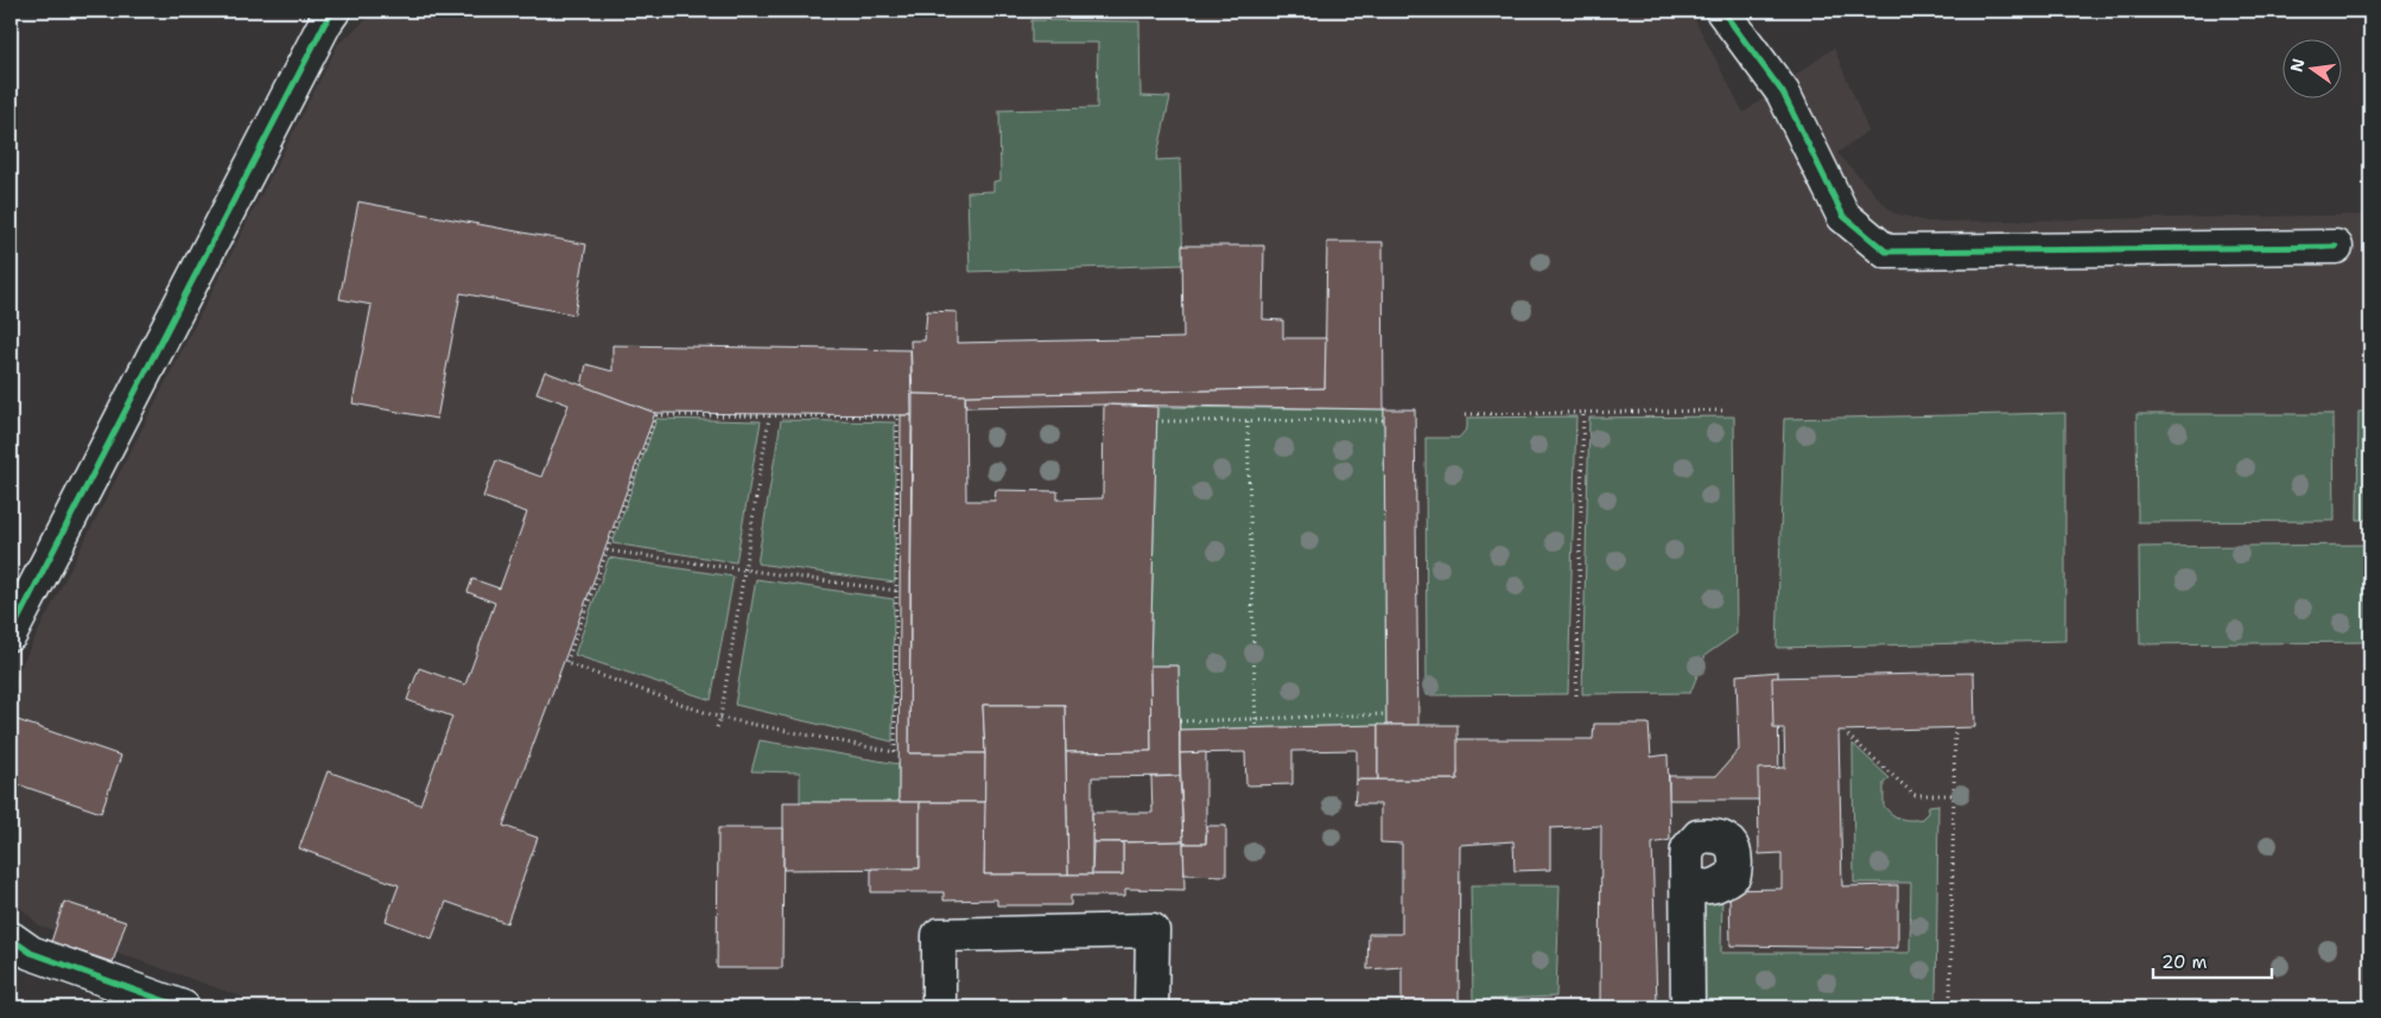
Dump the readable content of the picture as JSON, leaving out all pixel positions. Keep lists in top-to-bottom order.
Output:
{
  "scale_bar": "20 m",
  "north": "left"
}
